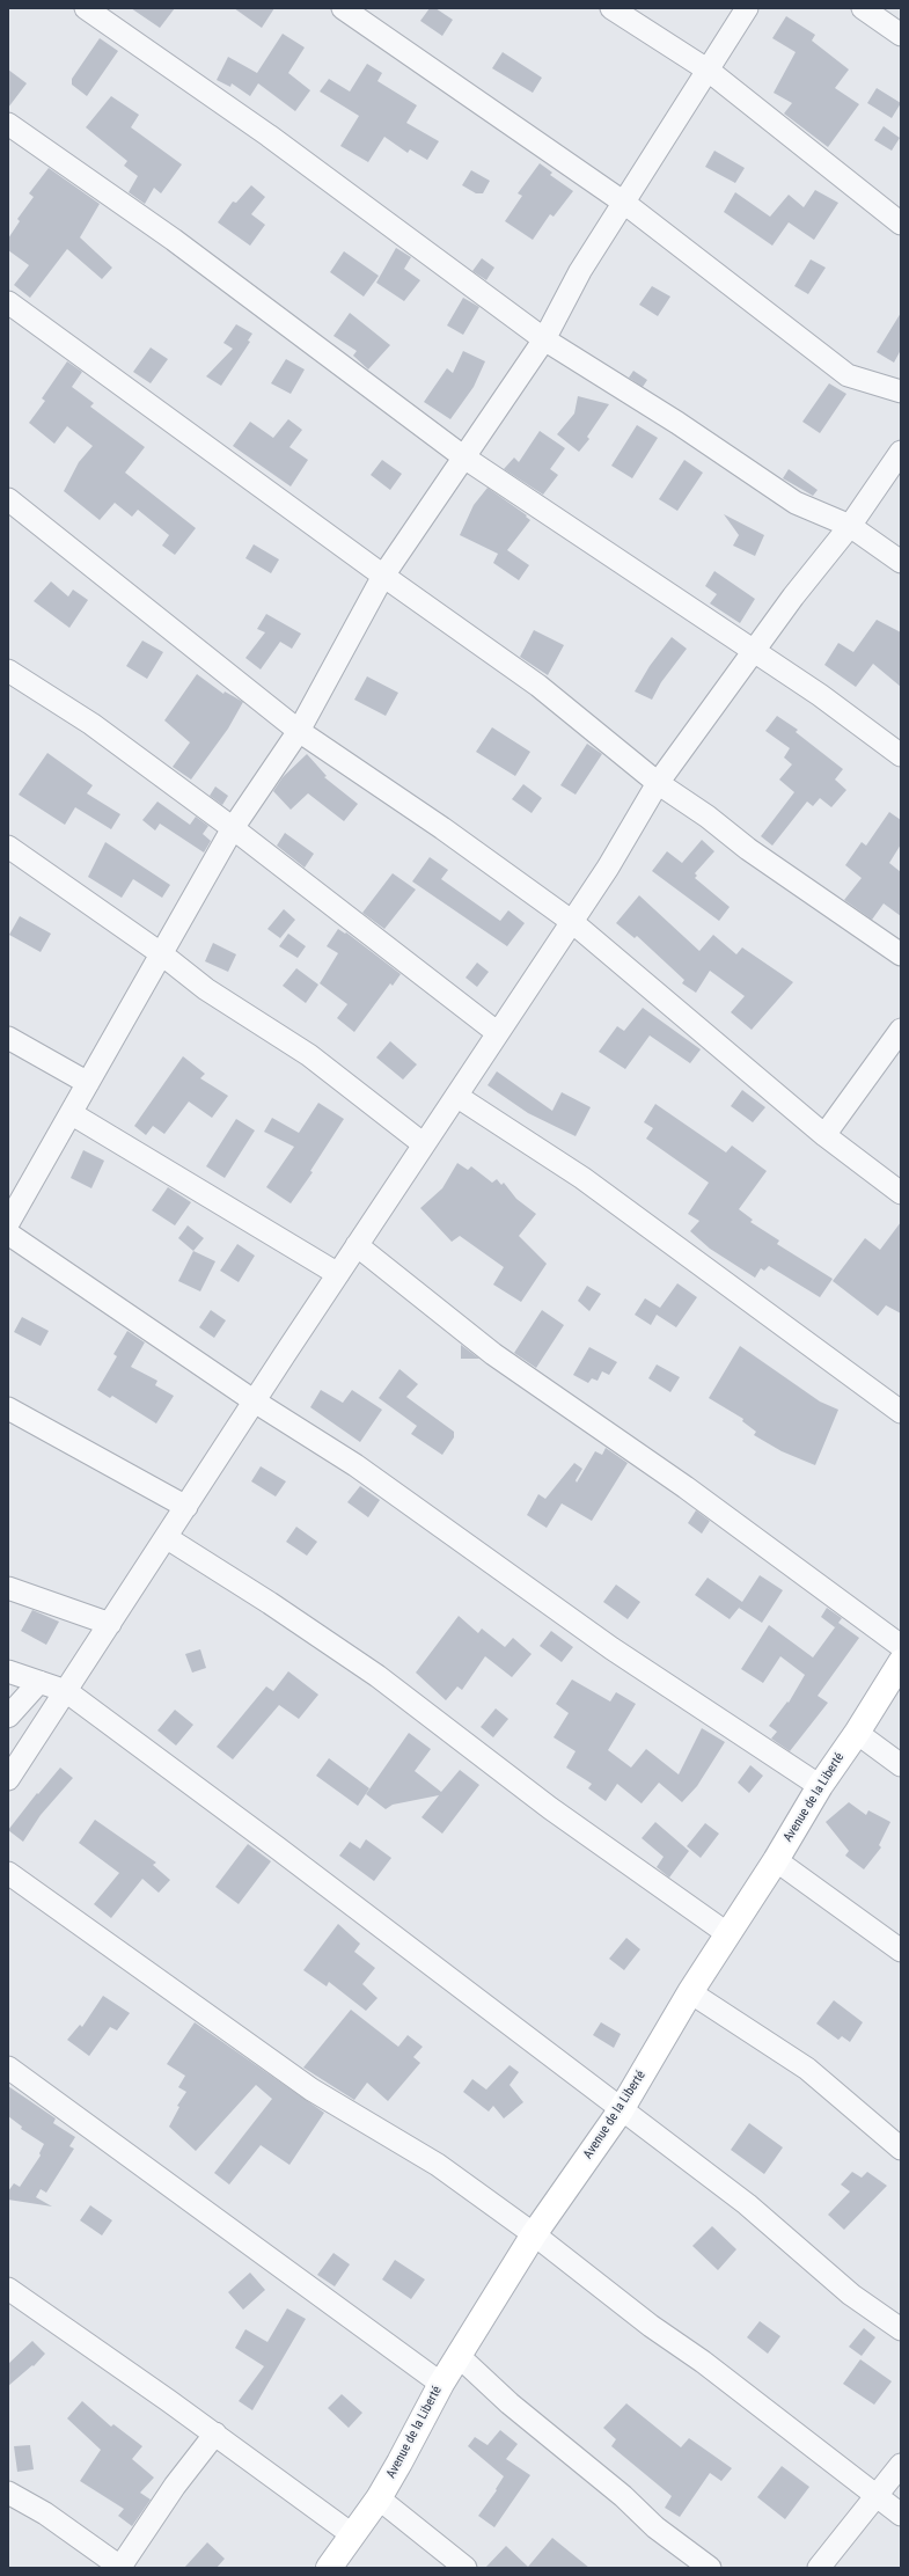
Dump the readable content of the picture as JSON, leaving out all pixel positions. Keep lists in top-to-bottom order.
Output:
{
  "streets": {
    "street": ["Avenue de la Liberté"]
  }
}
